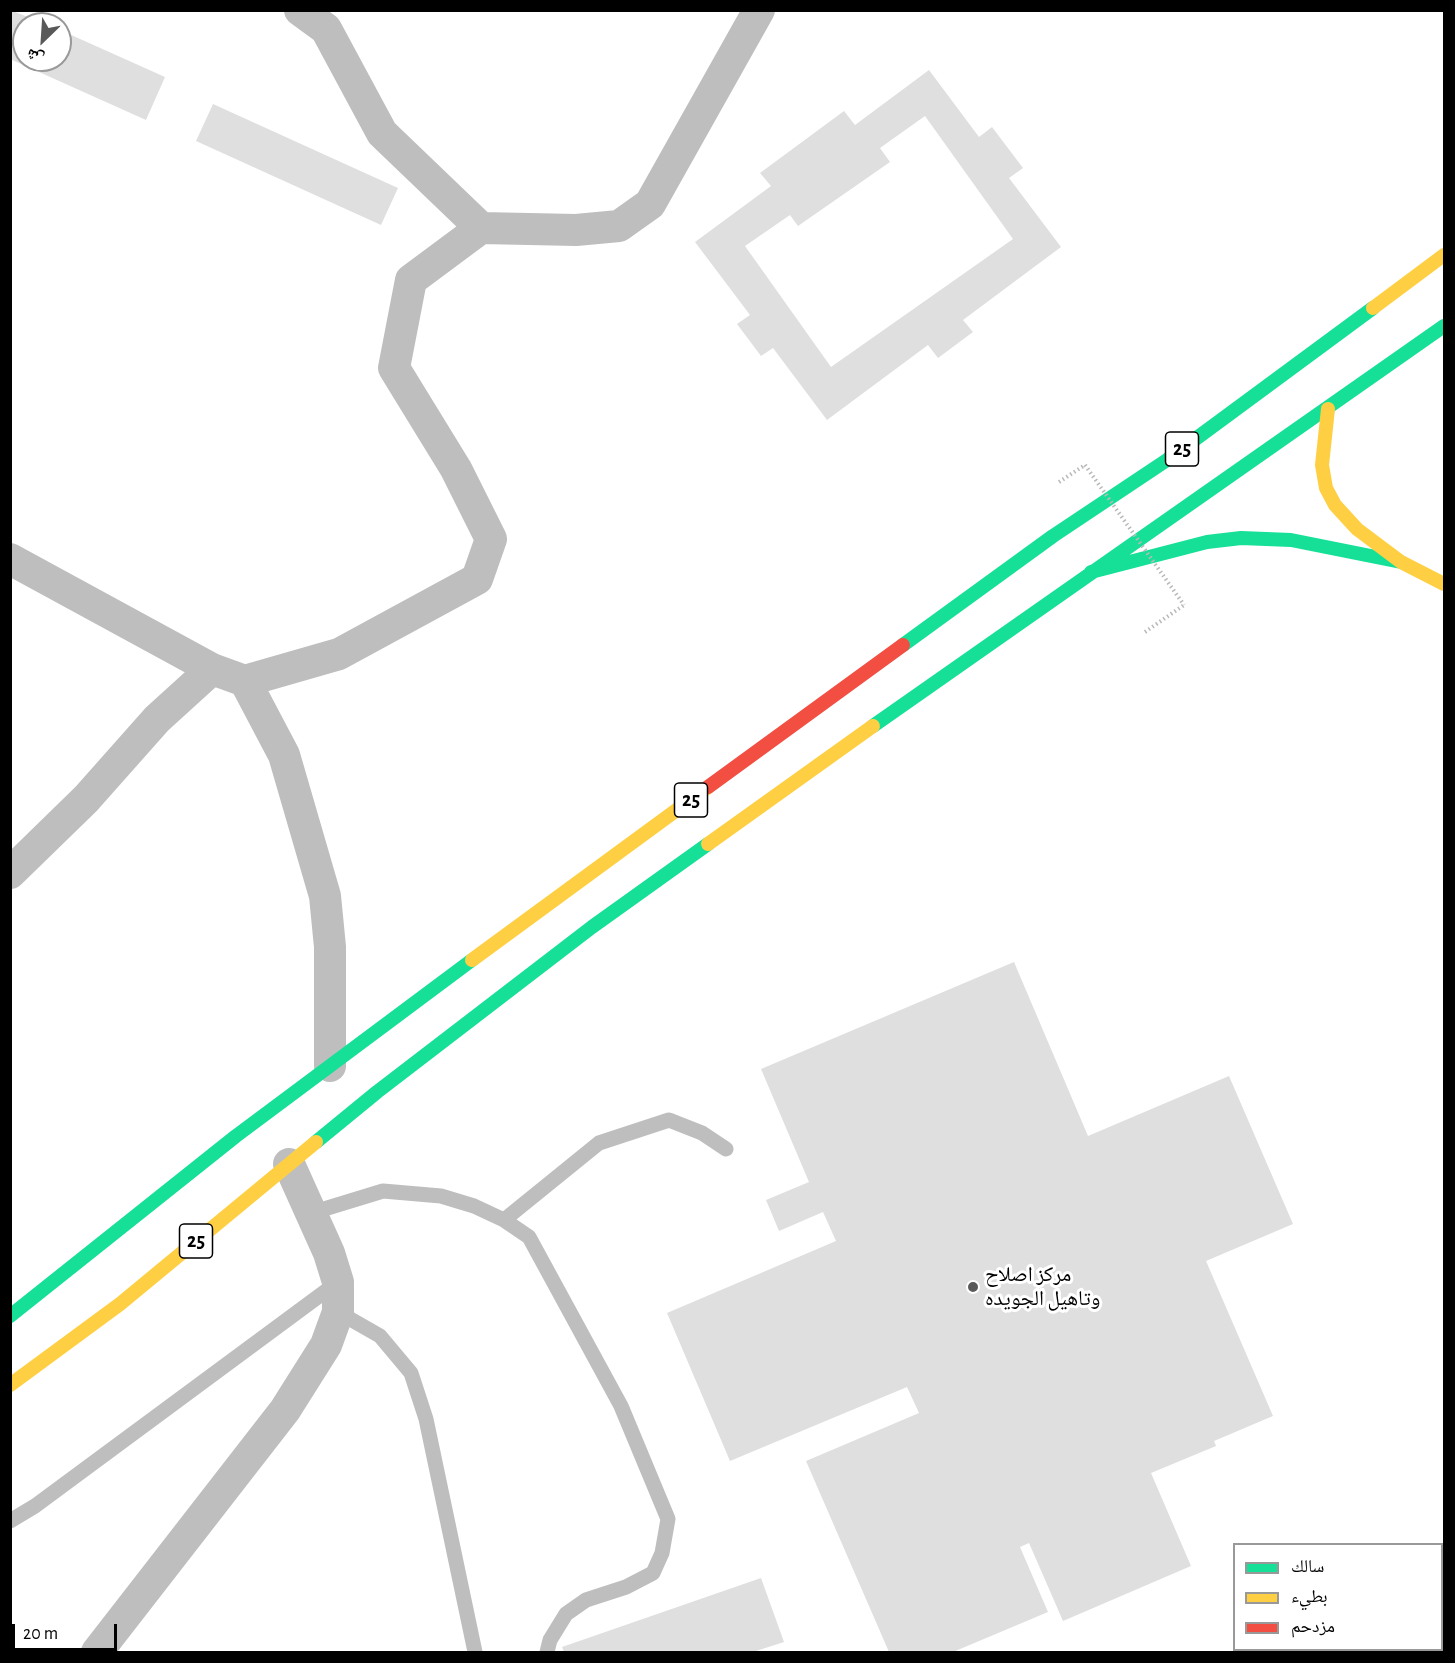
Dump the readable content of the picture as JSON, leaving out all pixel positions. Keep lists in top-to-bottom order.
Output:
{
  "streets": {
    "main road": ["25"]
  },
  "places": ["مركز اصلاح وتاهيل الجويده"],
  "legend": ["سالك", "بطيء", "مزدحم"],
  "scale_bar": "20 m",
  "north": "bottom left"
}
